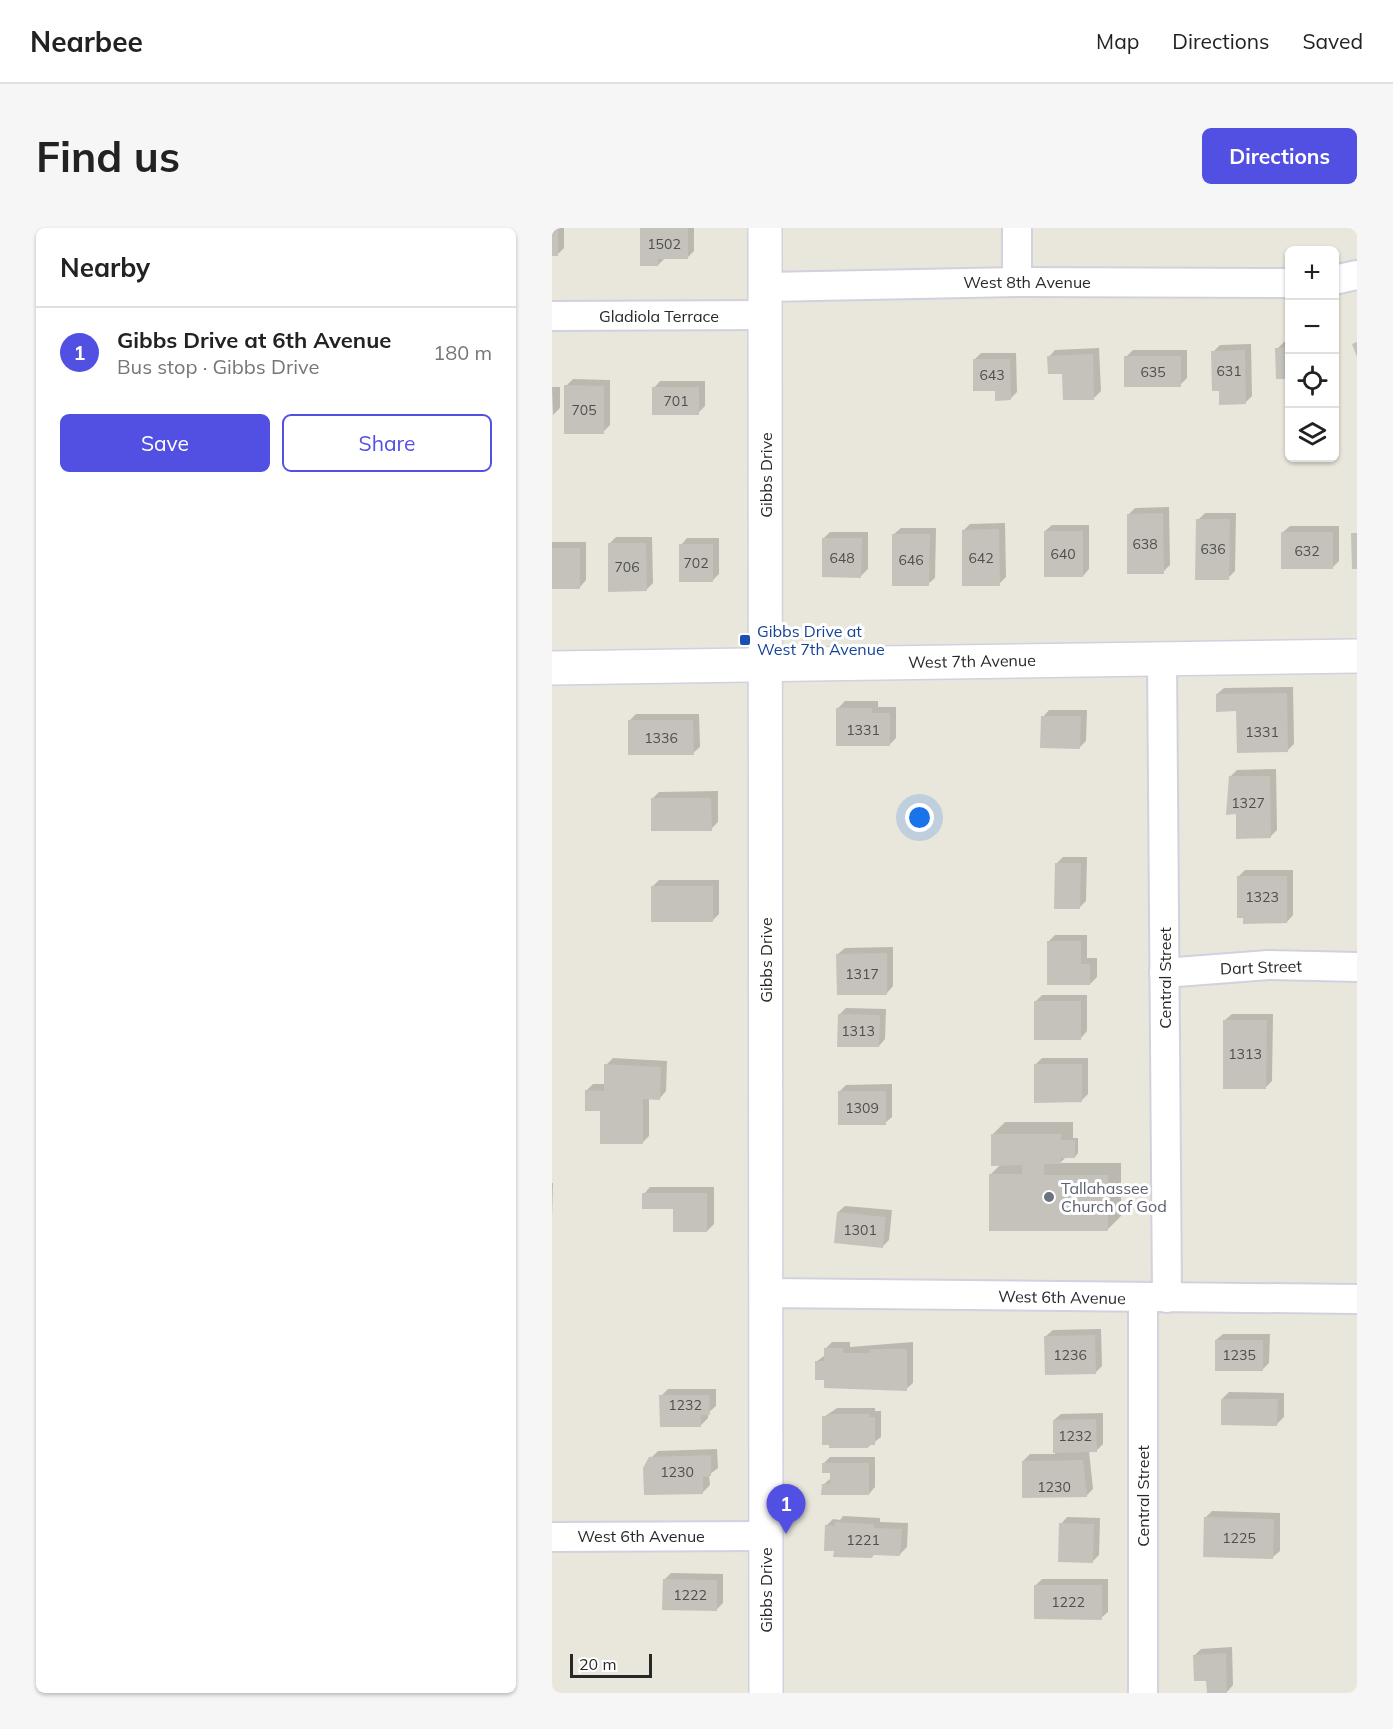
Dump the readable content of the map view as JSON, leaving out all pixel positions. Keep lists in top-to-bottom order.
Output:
{
  "streets": {
    "street": [
      "West 8th Avenue",
      "Gladiola Terrace",
      "Gibbs Drive",
      "West 7th Avenue",
      "Dart Street",
      "Central Street",
      "West 6th Avenue"
    ]
  },
  "crossings": [
    ["West 8th Avenue", "Gladiola Terrace"],
    ["West 8th Avenue", "Gibbs Drive"],
    ["Gladiola Terrace", "Gibbs Drive"],
    ["Gibbs Drive", "West 7th Avenue"],
    ["Gibbs Drive", "West 6th Avenue"],
    ["West 7th Avenue", "Central Street"],
    ["Dart Street", "Central Street"],
    ["Central Street", "West 6th Avenue"]
  ],
  "places": {
    "transit": ["Gibbs Drive at West 7th Avenue"],
    "other": ["Tallahassee Church of God"]
  },
  "house_numbers": [
    "1502",
    "631",
    "635",
    "643",
    "701",
    "705",
    "638",
    "636",
    "632",
    "640",
    "648",
    "642",
    "646",
    "702",
    "706",
    "1331",
    "1331",
    "1336",
    "1327",
    "1323",
    "1317",
    "1313",
    "1313",
    "1309",
    "1301",
    "1236",
    "1235",
    "1232",
    "1232",
    "1230",
    "1230",
    "1225",
    "1221",
    "1222",
    "1222"
  ],
  "scale_bar": "20 m",
  "page": {
    "header": "Nearbee",
    "nav": ["Map", "Directions", "Saved"],
    "buttons": [
      "Directions",
      ["Save", "Share"]
    ],
    "title": "Find us",
    "heading": "Nearby",
    "map_buttons": ["+", "−"],
    "list": [
      {
        "mark": "1",
        "name": "Gibbs Drive at 6th Avenue",
        "note": "Bus stop · Gibbs Drive",
        "value": "180 m"
      }
    ],
    "pins": "1",
    "scale": "20 m"
  }
}
